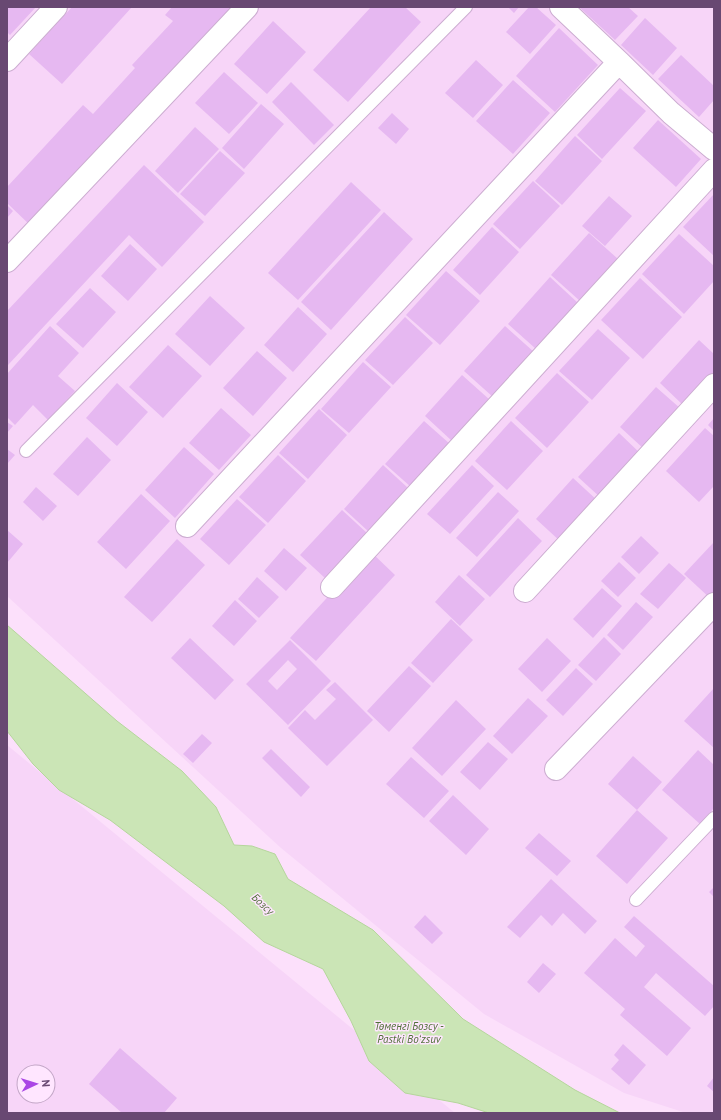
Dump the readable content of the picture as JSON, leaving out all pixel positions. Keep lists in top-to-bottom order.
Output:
{
  "water": ["Бозсу", "Төменгі Бозсу - Pastki Boʻzsuv"],
  "north": "right"
}
